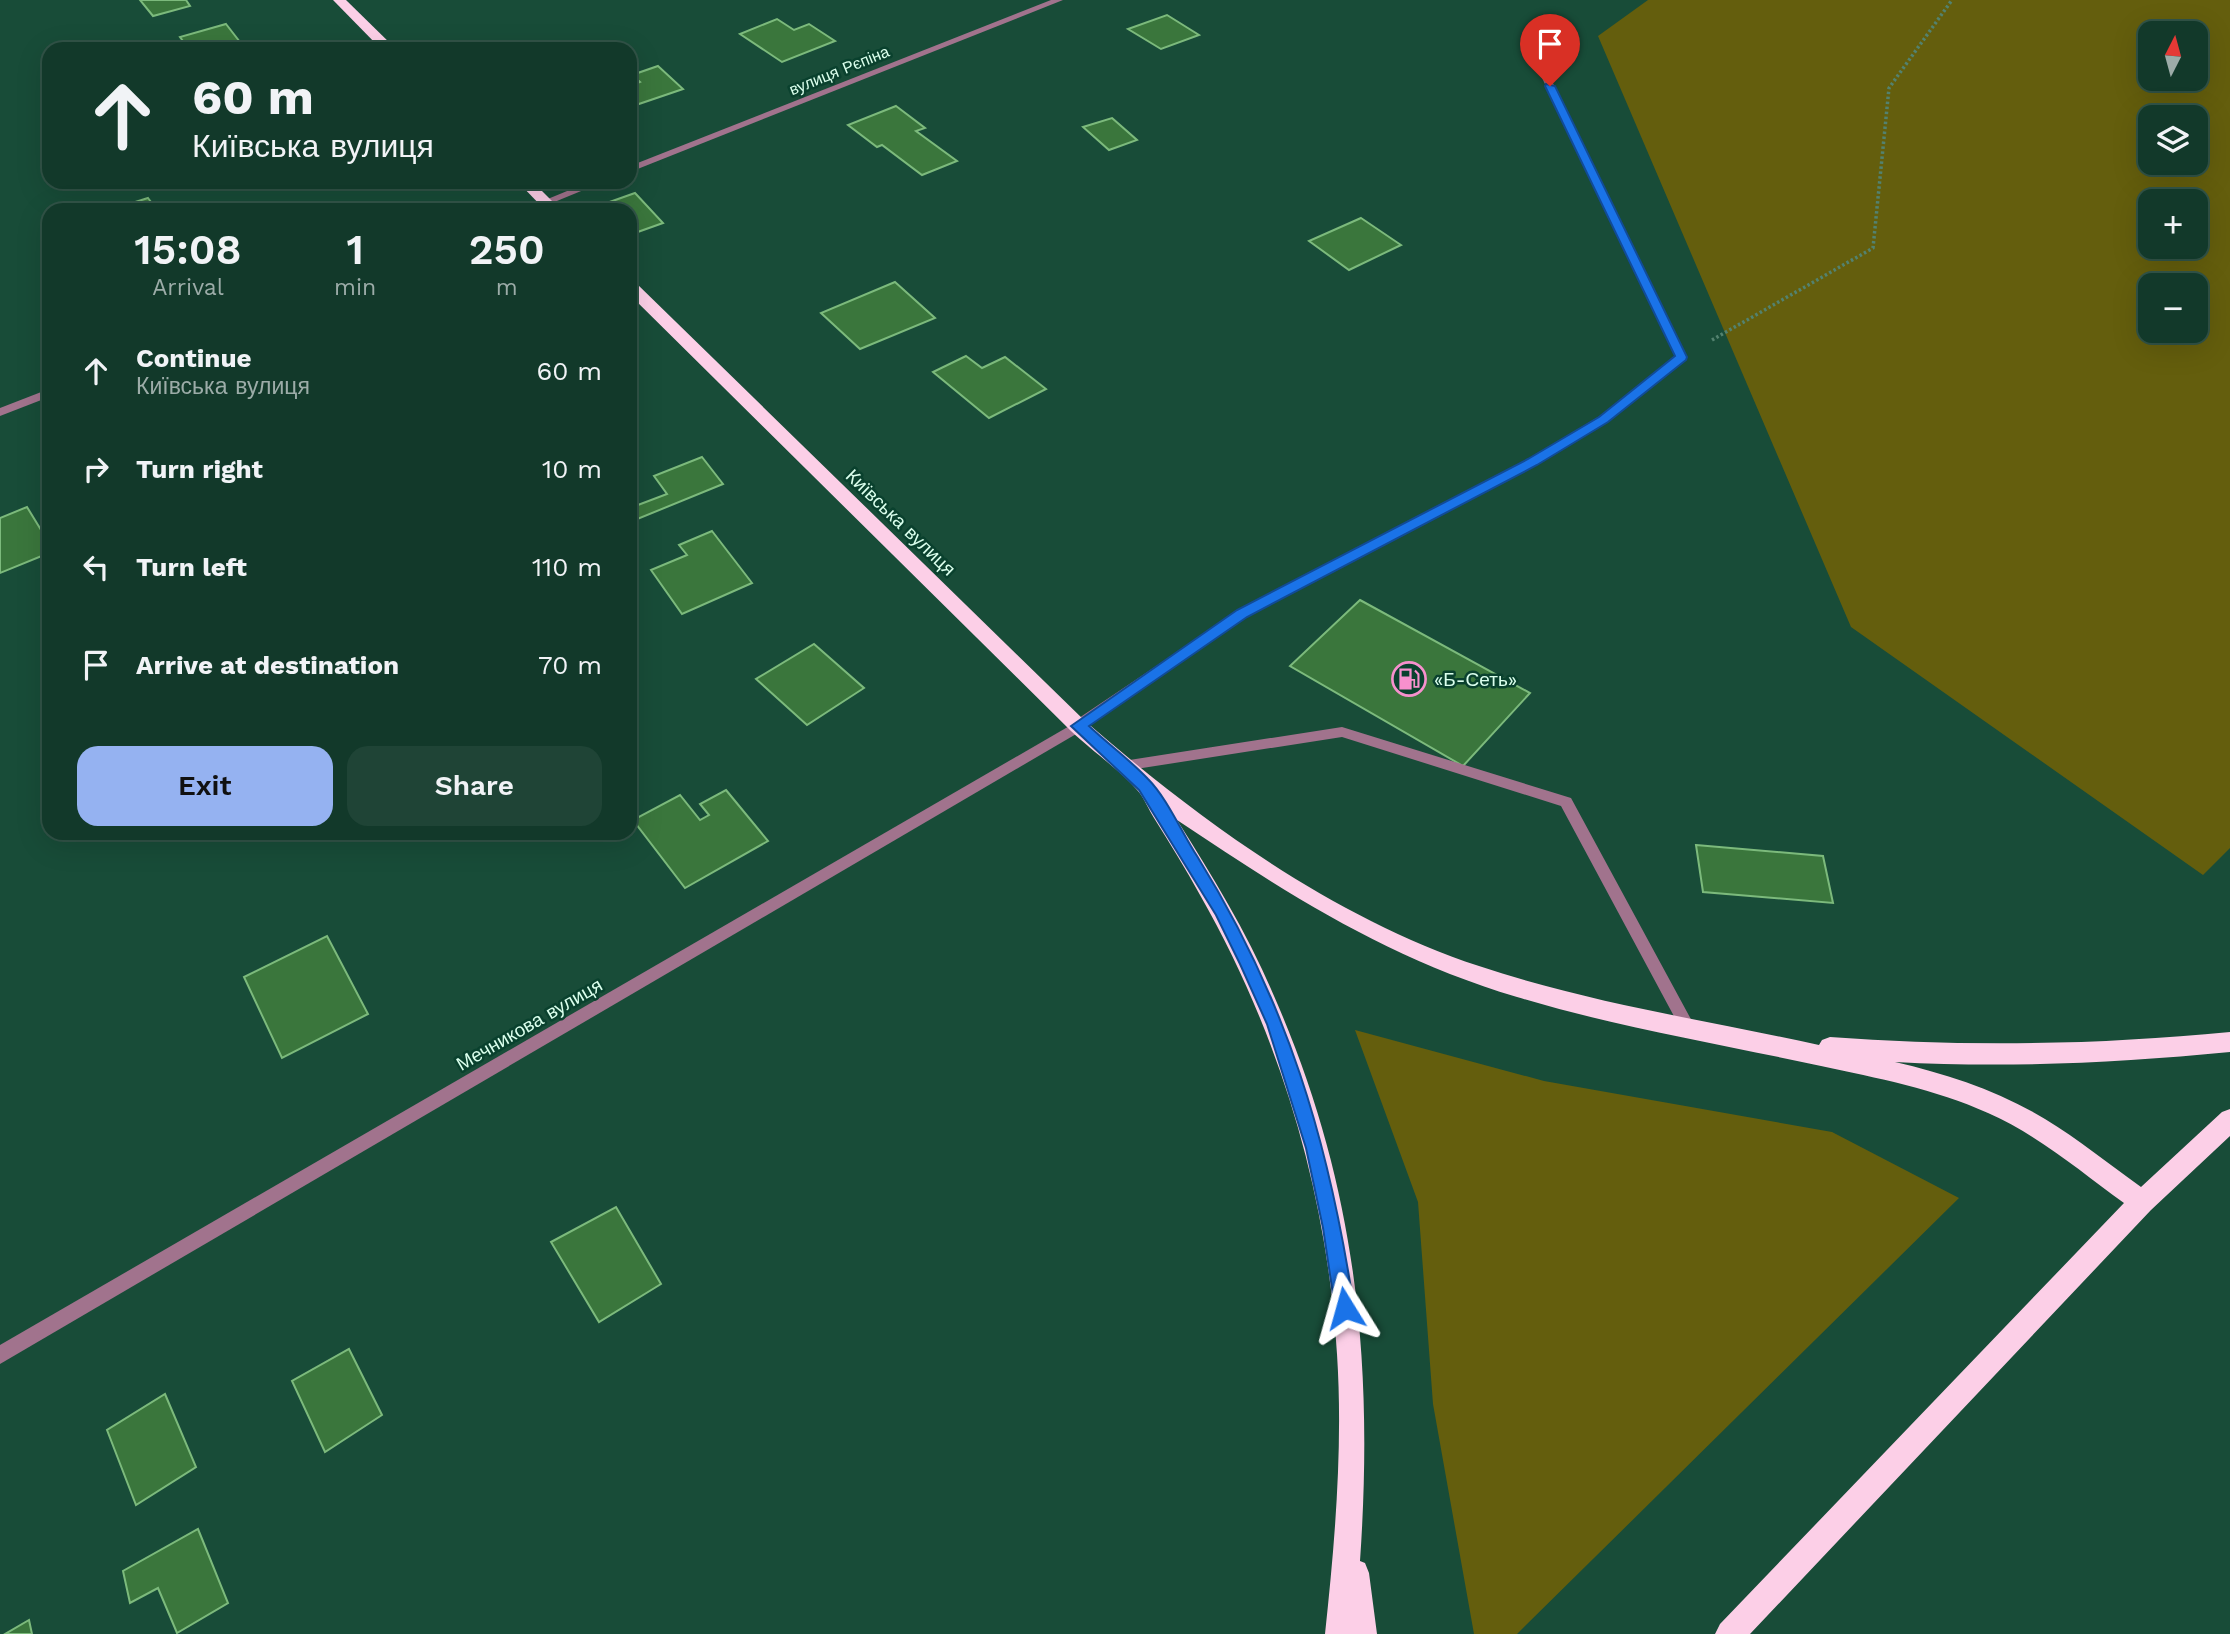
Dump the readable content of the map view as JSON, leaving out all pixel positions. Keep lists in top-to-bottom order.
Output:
{
  "streets": {
    "highway": ["Київська вулиця"],
    "street": ["вулиця Рєпіна", "Мечникова вулиця"]
  },
  "crossings": [
    ["Київська вулиця", "Мечникова вулиця"]
  ],
  "places": {
    "fuel station": ["«Б-Сеть»"]
  },
  "north": "top",
  "page": {
    "map_buttons": ["+", "−"],
    "turn": ["60 m", "Київська вулиця"],
    "eta": [
      "15:08",
      "Arrival",
      "1",
      "min",
      "250",
      "m"
    ],
    "list": [
      {
        "name": "Continue",
        "note": "Київська вулиця",
        "value": "60 m"
      },
      {
        "name": "Turn right",
        "value": "10 m"
      },
      {
        "name": "Turn left",
        "value": "110 m"
      },
      {
        "name": "Arrive at destination",
        "value": "70 m"
      }
    ],
    "buttons": ["Exit", "Share"]
  }
}
